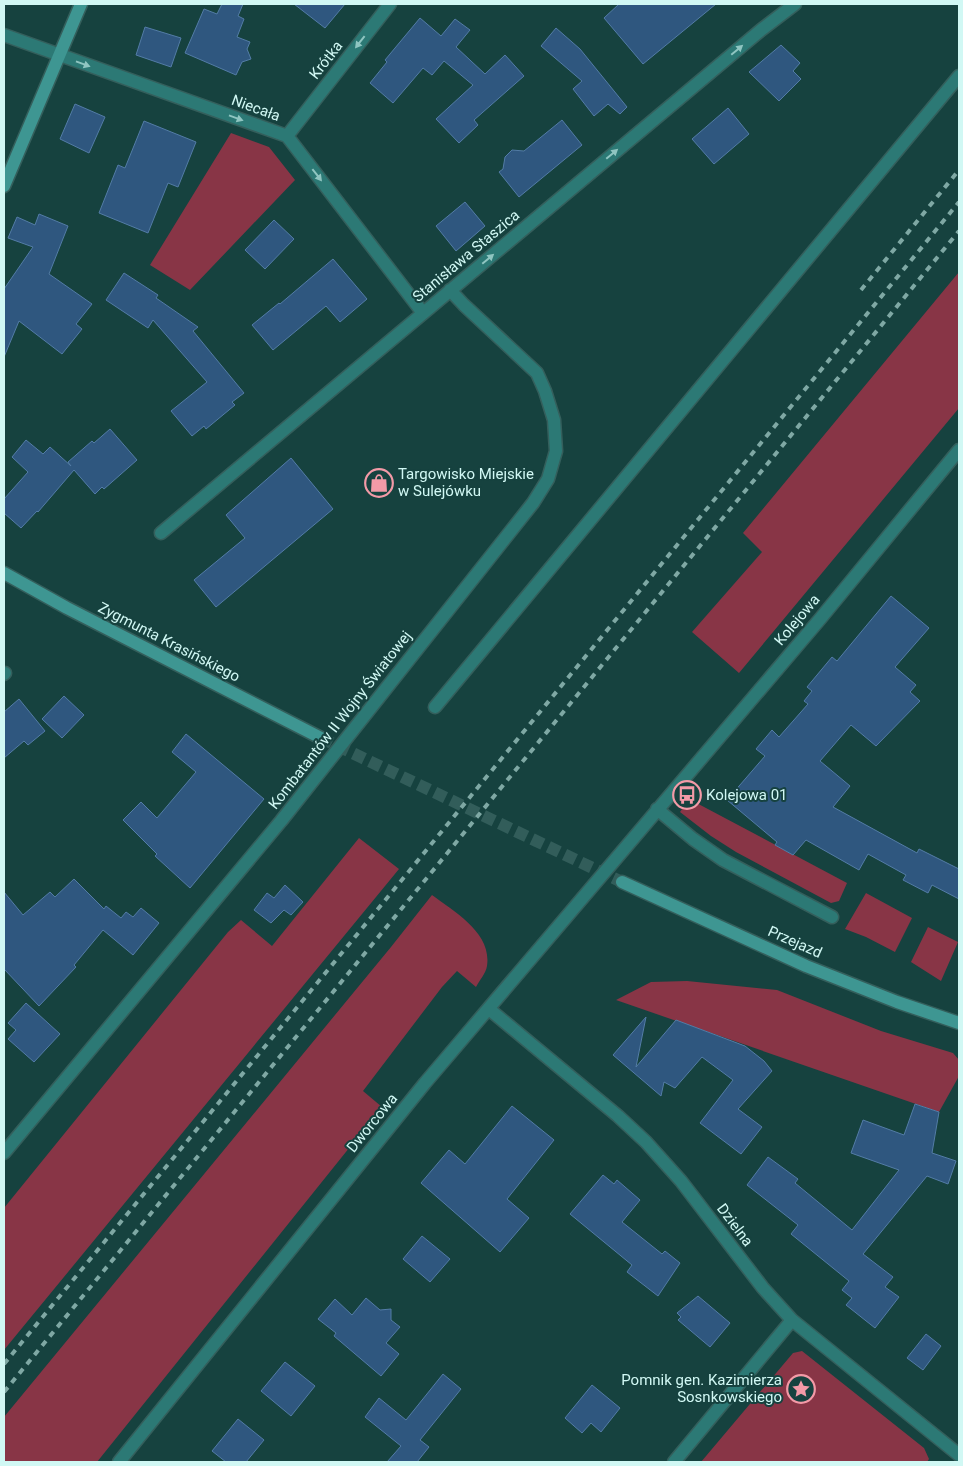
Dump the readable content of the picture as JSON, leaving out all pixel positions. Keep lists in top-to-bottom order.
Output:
{
  "streets": {
    "street": [
      "Krótka",
      "Niecała",
      "Stanisława Staszica",
      "Kolejowa",
      "Zygmunta Krasińskiego",
      "Kombatantów II Wojny Światowej",
      "Przejazd",
      "Dworcowa",
      "Dzielna"
    ]
  },
  "crossings": [
    ["Krótka", "Niecała"],
    ["Niecała", "Stanisława Staszica"],
    ["Stanisława Staszica", "Kombatantów II Wojny Światowej"],
    ["Kolejowa", "Dworcowa"],
    ["Dworcowa", "Dzielna"]
  ],
  "one_way": ["Krótka", "Niecała", "Stanisława Staszica"],
  "places": {
    "shop": ["Targowisko Miejskie w Sulejówku"],
    "bus stop": ["Kolejowa 01"],
    "place": ["Pomnik gen. Kazimierza Sosnkowskiego"]
  }
}
